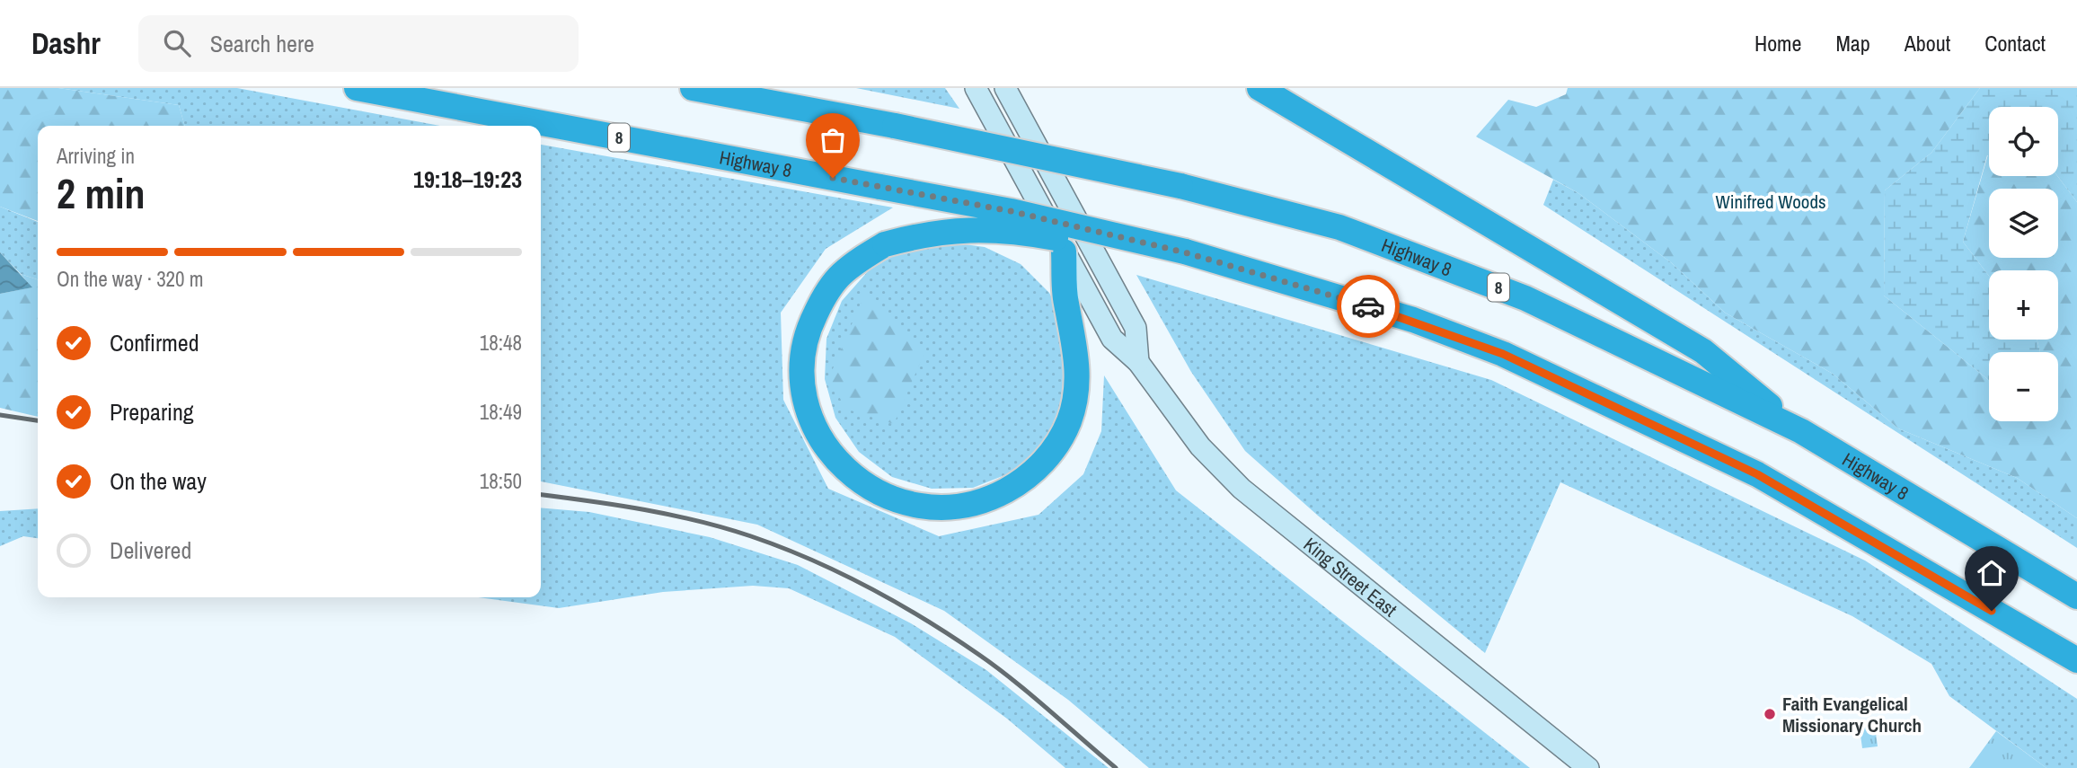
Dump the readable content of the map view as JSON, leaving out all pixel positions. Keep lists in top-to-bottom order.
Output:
{
  "streets": {
    "highway": ["8", "Highway 8"],
    "main road": ["King Street East"]
  },
  "parks": ["Winifred Woods"],
  "places": ["Faith Evangelical Missionary Church"],
  "page": {
    "header": "Dashr",
    "search": "Search here",
    "nav": [
      "Home",
      "Map",
      "About",
      "Contact"
    ],
    "map_buttons": ["+", "−"],
    "heading": ["2 min", "Arriving in", "19:18–19:23"],
    "bar": "On the way · 320 m",
    "list": [
      ["Confirmed", "18:48"],
      ["Preparing", "18:49"],
      ["On the way", "18:50"],
      "Delivered"
    ]
  }
}
